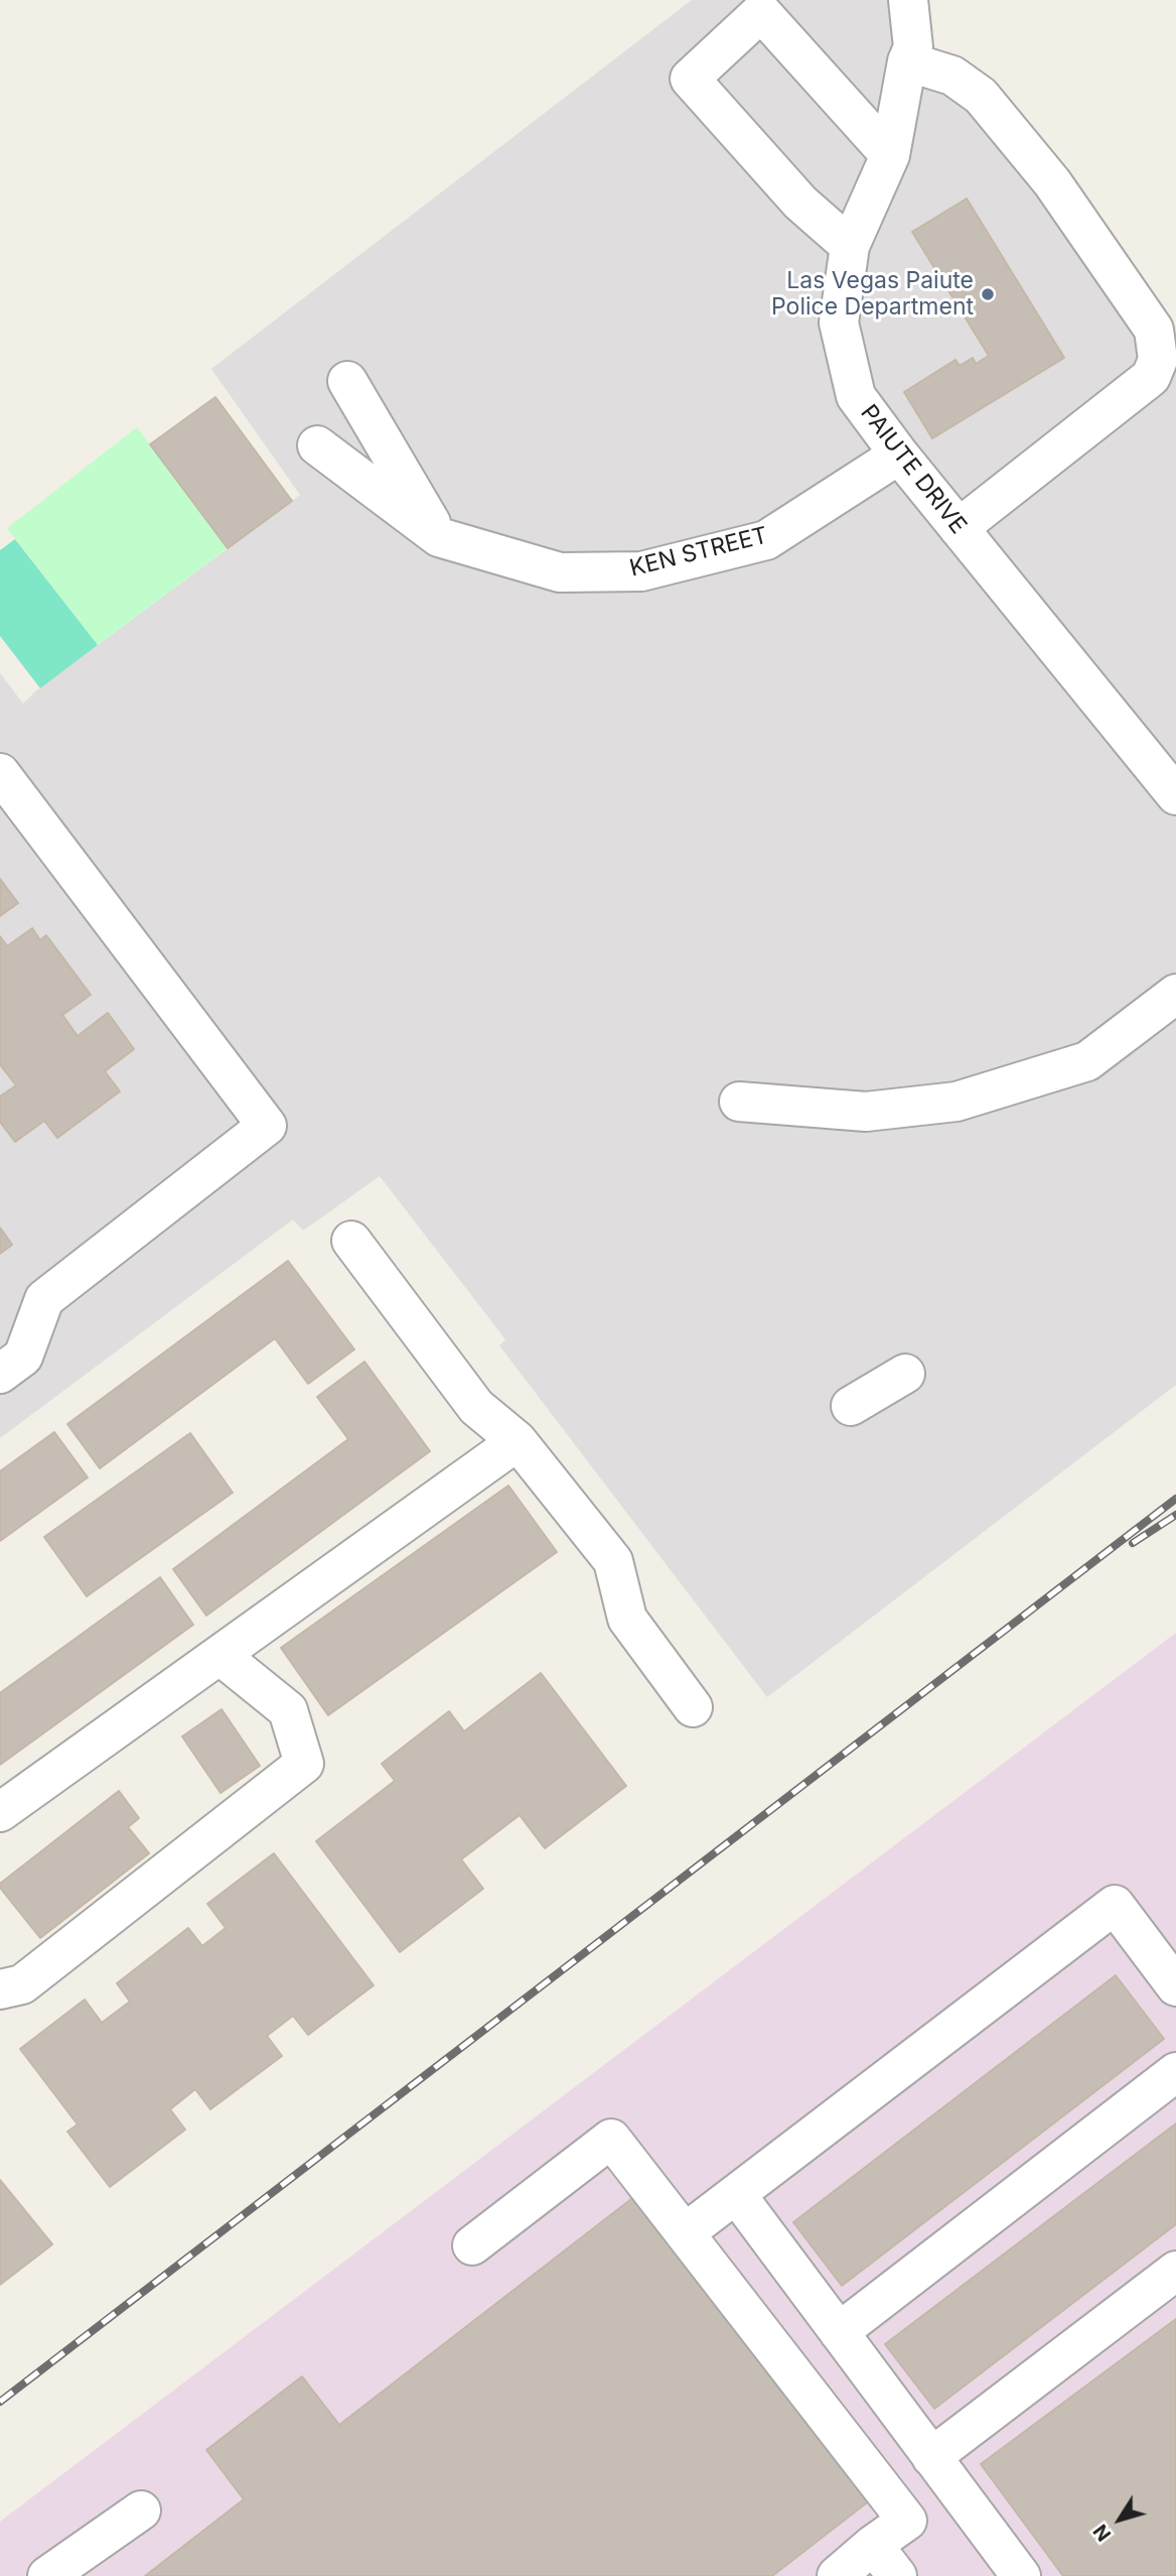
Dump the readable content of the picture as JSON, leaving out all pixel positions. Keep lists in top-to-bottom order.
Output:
{
  "streets": {
    "street": ["PAIUTE DRIVE", "KEN STREET"]
  },
  "crossings": [
    ["PAIUTE DRIVE", "KEN STREET"]
  ],
  "places": ["Las Vegas Paiute Police Department"],
  "north": "bottom left"
}
